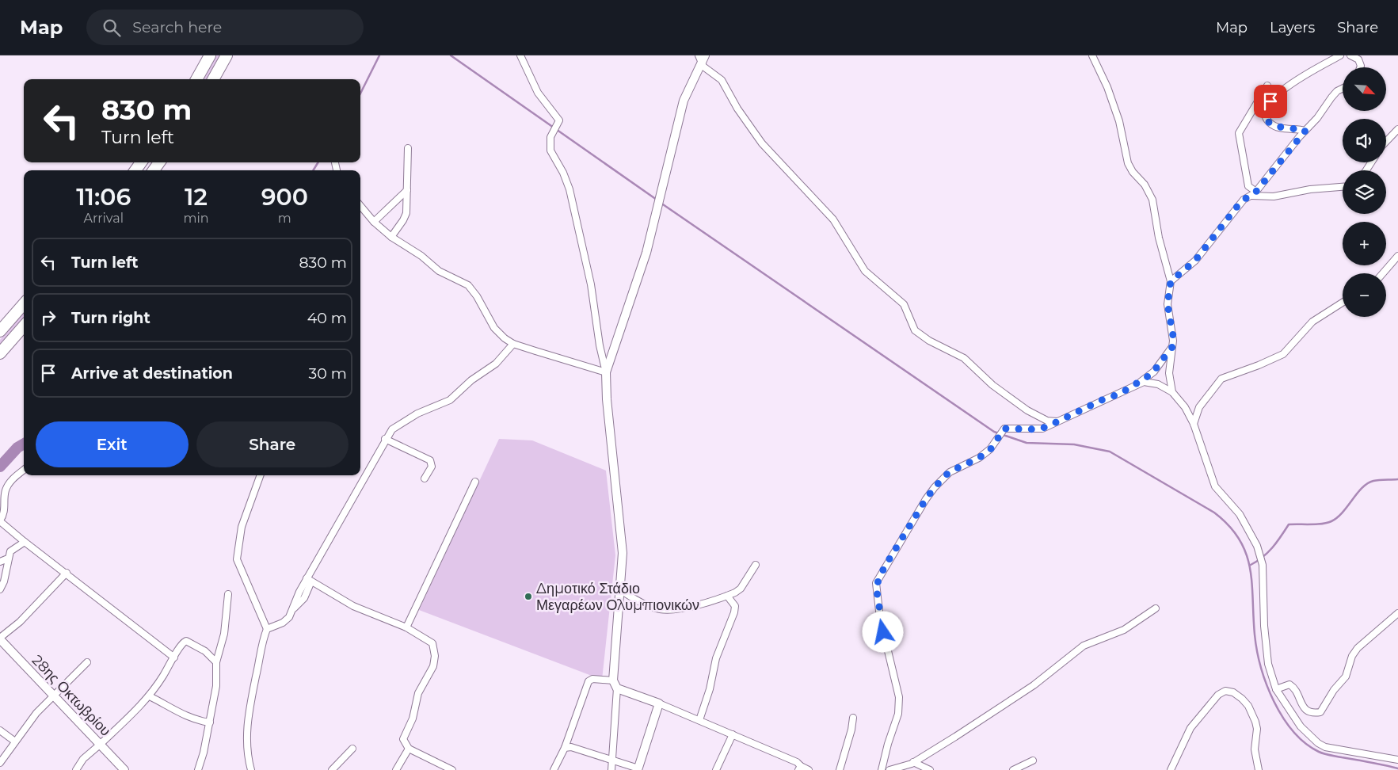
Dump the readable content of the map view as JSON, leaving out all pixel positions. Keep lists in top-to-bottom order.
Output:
{
  "streets": {
    "street": ["28ης Οκτωβρίου"]
  },
  "places": ["Δημοτικό Στάδιο Μεγαρέων Ολυμπιονικών"],
  "north": "bottom right",
  "page": {
    "header": "Map",
    "search": "Search here",
    "nav": ["Map", "Layers", "Share"],
    "map_buttons": ["+", "−"],
    "turn": ["830 m", "Turn left"],
    "eta": [
      "11:06",
      "Arrival",
      "12",
      "min",
      "900",
      "m"
    ],
    "list": [
      {
        "name": "Turn left",
        "value": "830 m"
      },
      {
        "name": "Turn right",
        "value": "40 m"
      },
      {
        "name": "Arrive at destination",
        "value": "30 m"
      }
    ],
    "buttons": ["Exit", "Share"]
  }
}
